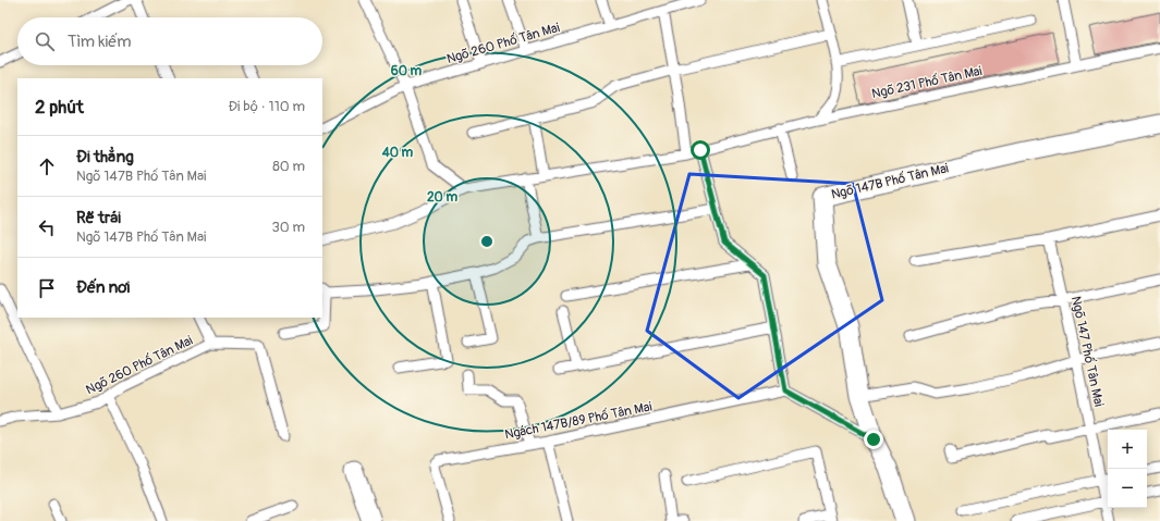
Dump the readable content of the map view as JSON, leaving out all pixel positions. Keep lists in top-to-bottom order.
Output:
{
  "streets": {
    "street": ["Ngõ 147B Phố Tân Mai"],
    "lane": [
      "Ngõ 260 Phố Tân Mai",
      "Ngõ 231 Phố Tân Mai",
      "Ngõ 147 Phố Tân Mai",
      "Ngách 147B/89 Phố Tân Mai"
    ]
  },
  "page": {
    "search": "Tìm kiếm",
    "heading": ["2 phút", "Đi bộ · 110 m"],
    "list": [
      ["Đi thẳng", "Ngõ 147B Phố Tân Mai", "80 m"],
      ["Rẽ trái", "Ngõ 147B Phố Tân Mai", "30 m"],
      "Đến nơi"
    ],
    "map_buttons": ["+", "−"]
  },
  "rings": ["60 m", "40 m", "20 m"]
}
